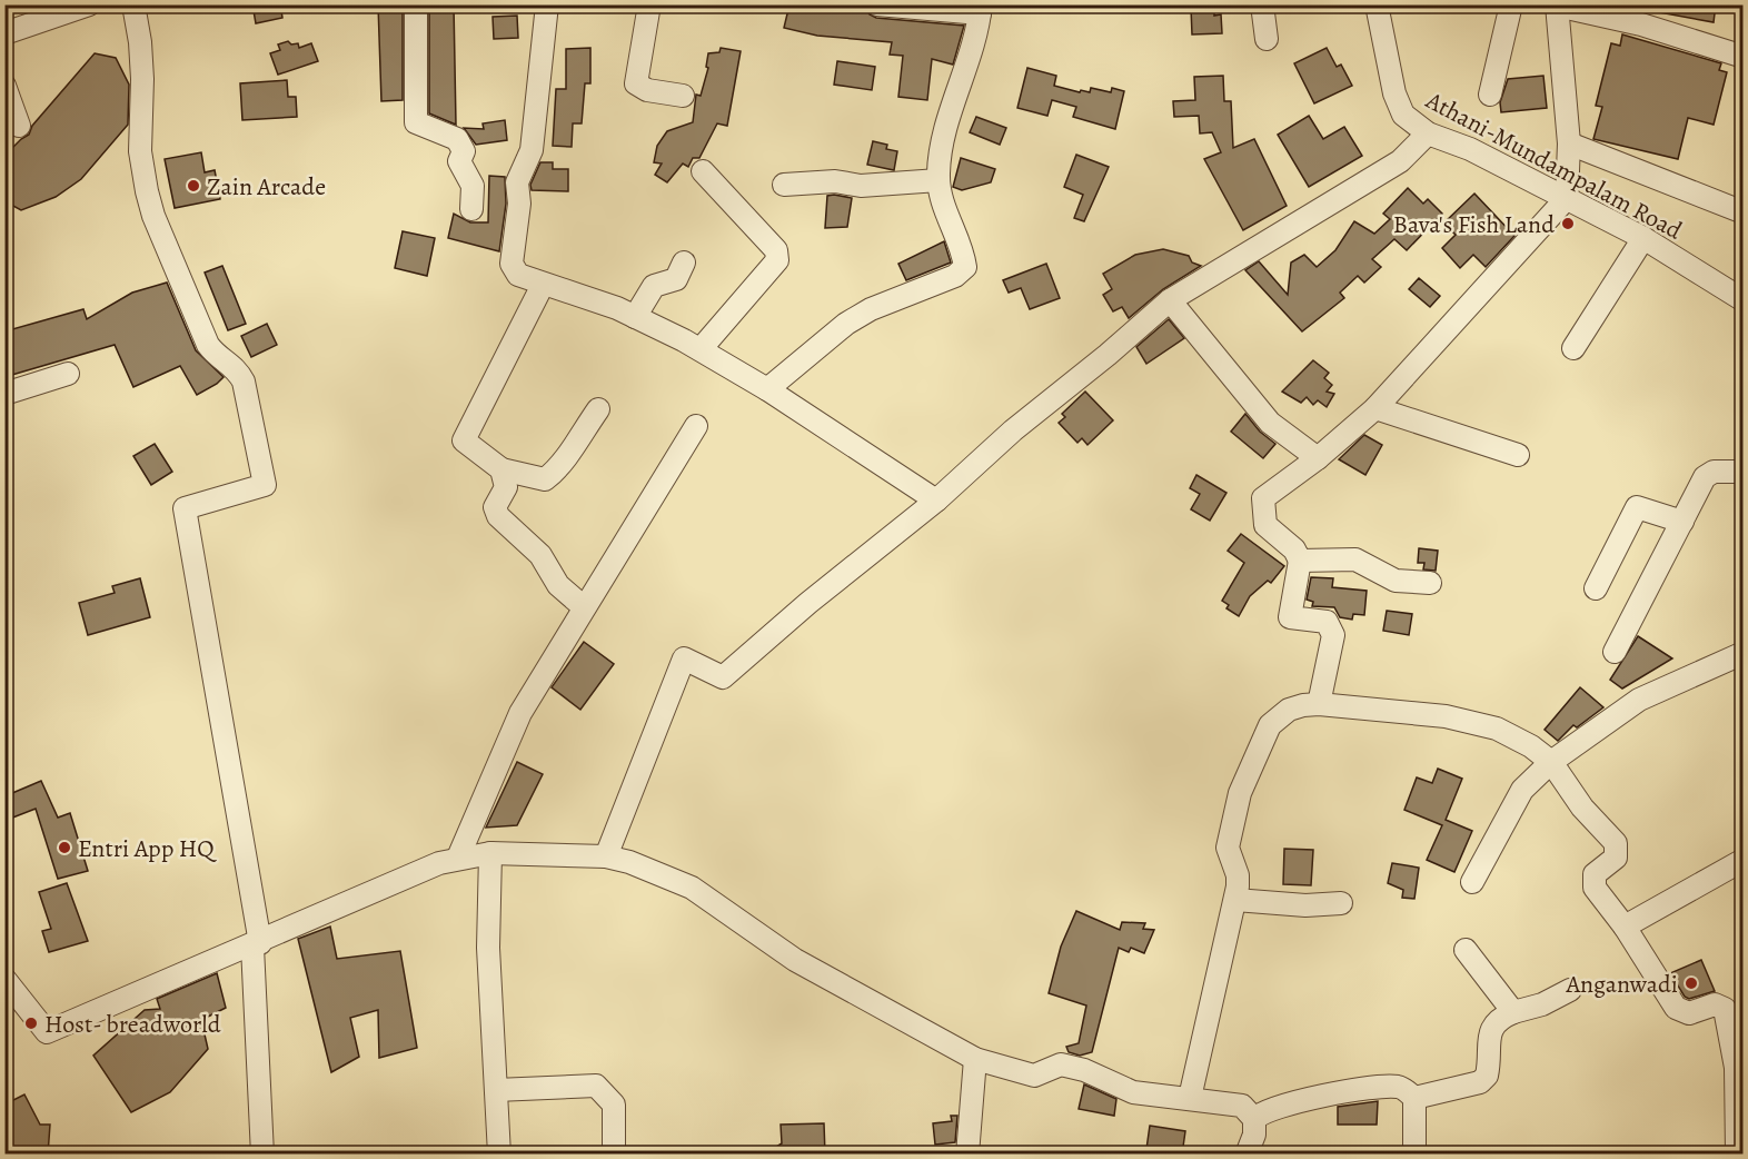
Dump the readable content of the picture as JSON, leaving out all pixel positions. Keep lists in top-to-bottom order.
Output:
{
  "streets": {
    "street": ["Athani-Mundampalam Road"]
  },
  "places": [
    "Zain Arcade",
    "Bava's Fish Land",
    "Entri App HQ",
    "Anganwadi",
    "Host- breadworld"
  ]
}
